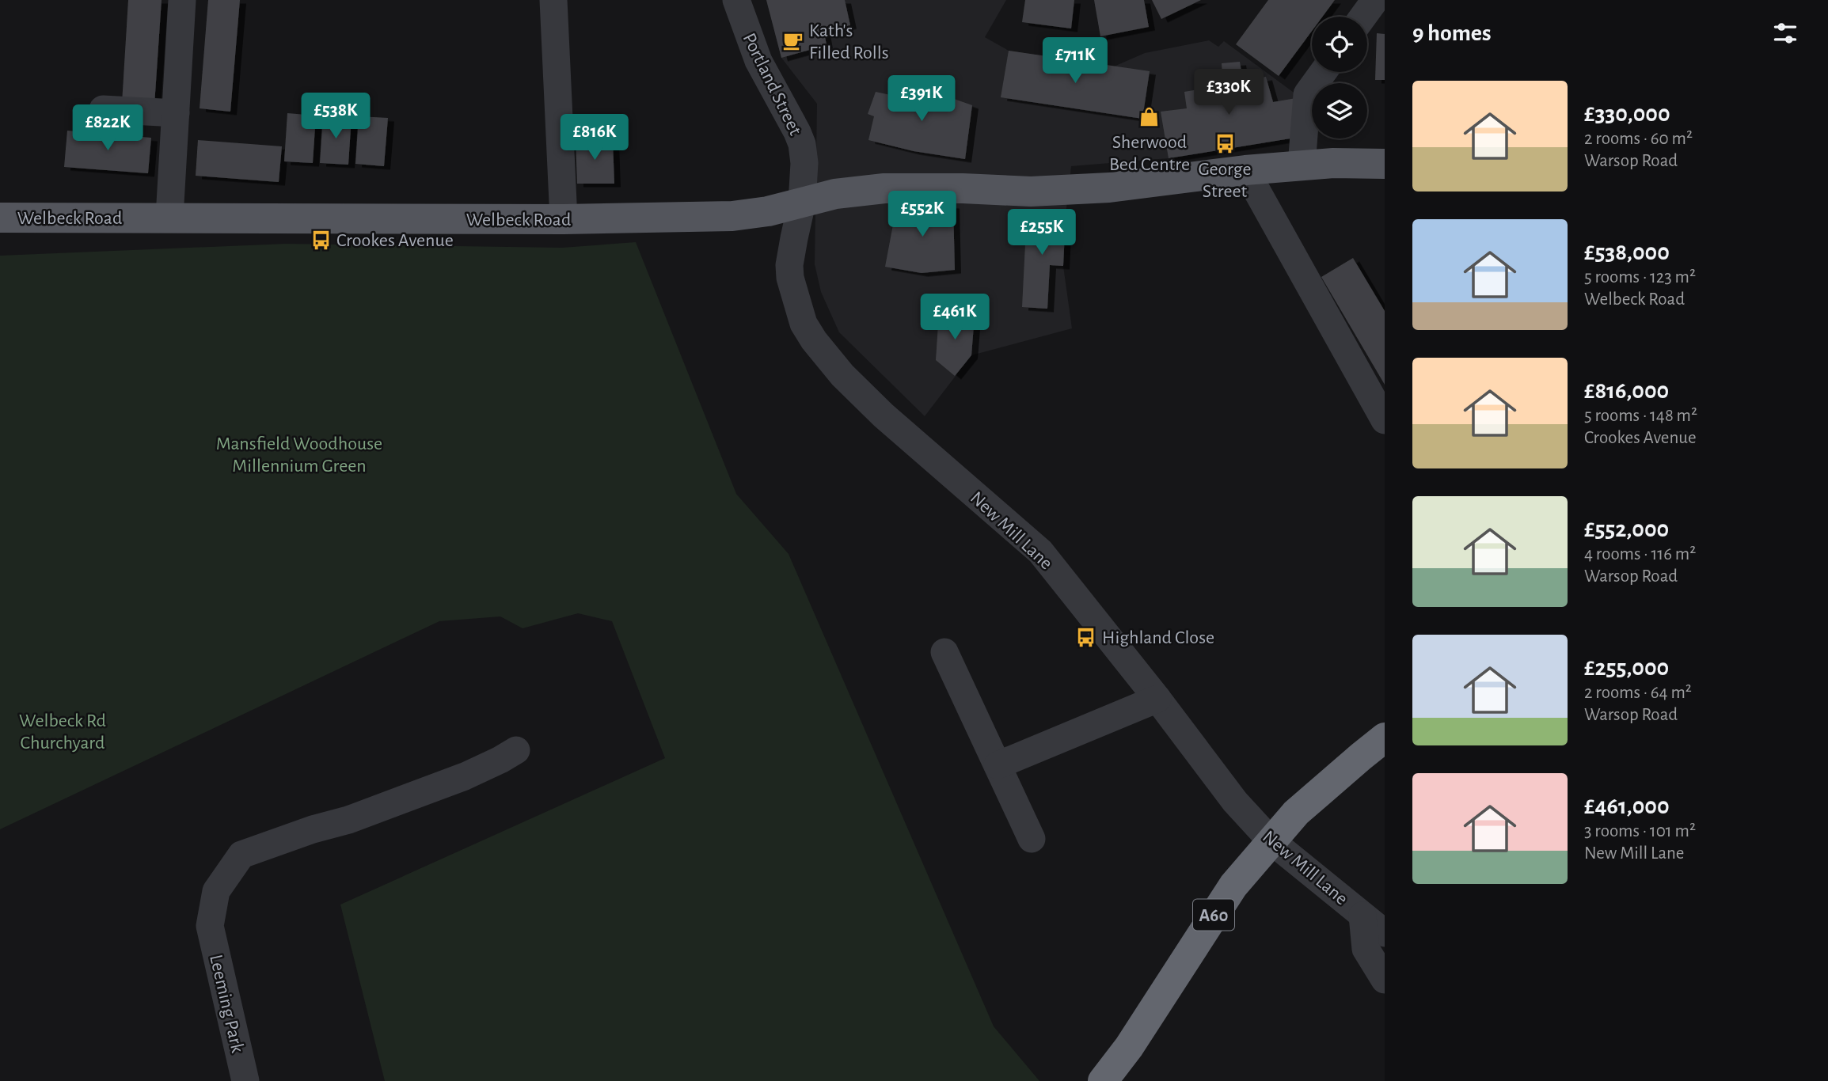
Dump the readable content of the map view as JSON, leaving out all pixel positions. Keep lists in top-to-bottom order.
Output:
{
  "streets": {
    "highway": ["A60"],
    "main road": ["Welbeck Road"],
    "street": ["Portland Street", "New Mill Lane", "Leeming Park"]
  },
  "crossings": [
    ["Portland Street", "Welbeck Road"],
    ["Portland Street", "New Mill Lane"],
    ["Welbeck Road", "New Mill Lane"],
    ["New Mill Lane", "A60"]
  ],
  "parks": ["Mansfield Woodhouse Millennium Green", "Welbeck Rd Churchyard"],
  "places": {
    "cafe": ["Kath's Filled Rolls"],
    "shop": ["Sherwood Bed Centre"],
    "bus stop": ["George Street", "Crookes Avenue", "Highland Close"]
  },
  "page": {
    "heading": "9 homes",
    "price": [
      "£711K",
      "£330K",
      "£391K",
      "£538K",
      "£822K",
      "£816K",
      "£552K",
      "£255K",
      "£461K"
    ],
    "list": [
      {
        "name": "£330,000",
        "note": "2 rooms · 60 m² · Warsop Road"
      },
      {
        "name": "£538,000",
        "note": "5 rooms · 123 m² · Welbeck Road"
      },
      {
        "name": "£816,000",
        "note": "5 rooms · 148 m² · Crookes Avenue"
      },
      {
        "name": "£552,000",
        "note": "4 rooms · 116 m² · Warsop Road"
      },
      {
        "name": "£255,000",
        "note": "2 rooms · 64 m² · Warsop Road"
      },
      {
        "name": "£461,000",
        "note": "3 rooms · 101 m² · New Mill Lane"
      }
    ]
  }
}
